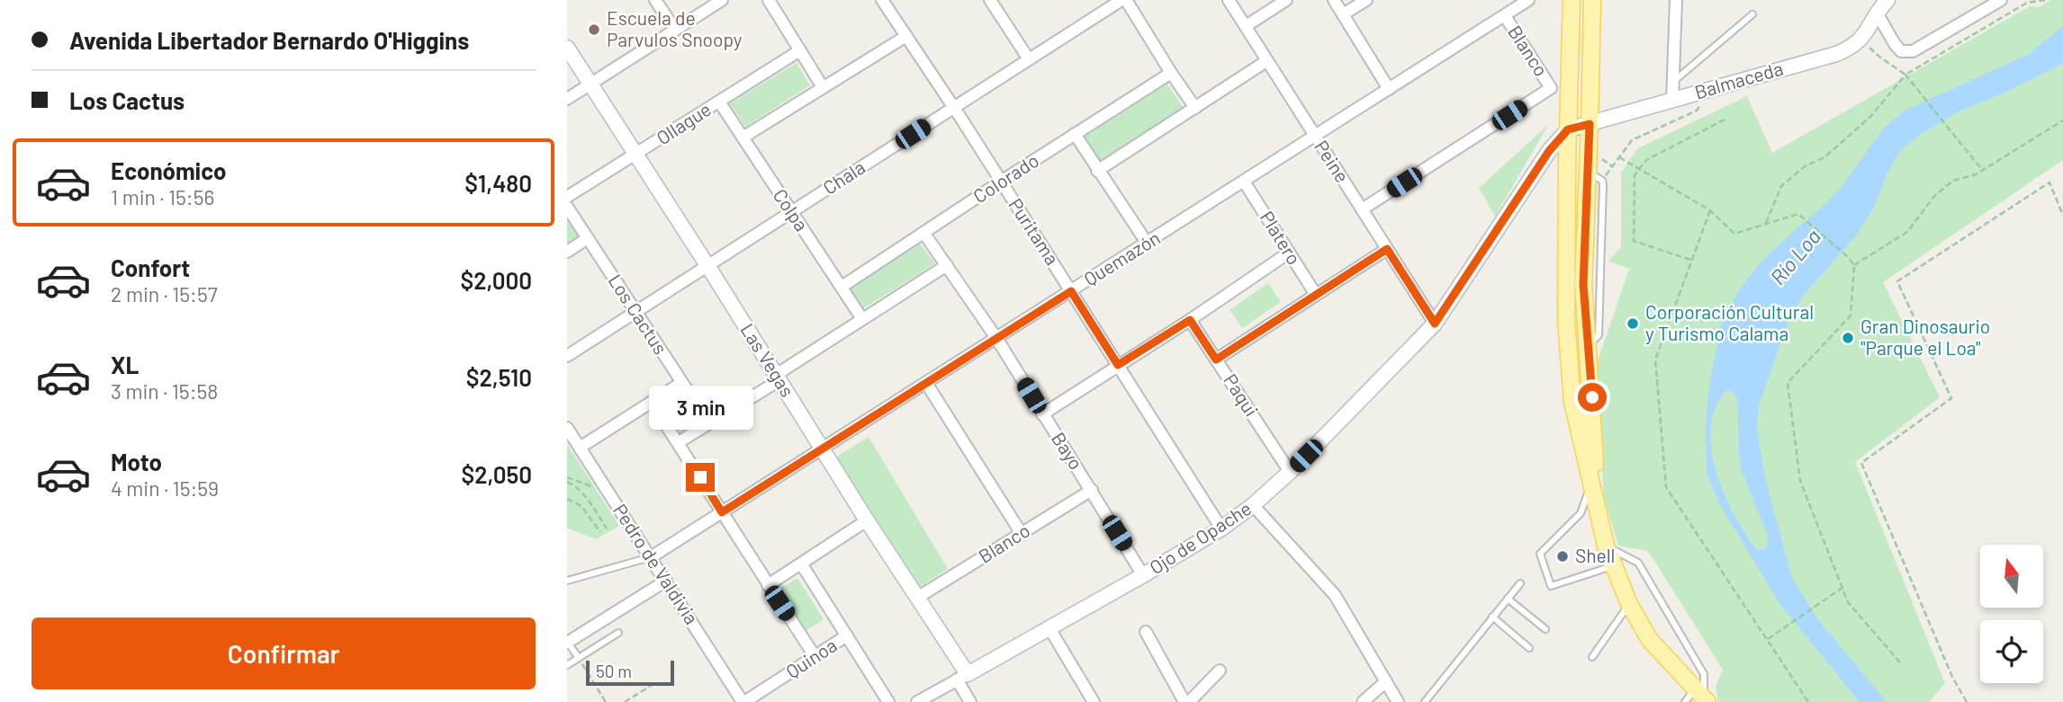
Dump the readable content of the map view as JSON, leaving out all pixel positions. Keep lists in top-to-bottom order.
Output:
{
  "streets": {
    "main road": ["Balmaceda", "Las Vegas", "Ojo de Opache"],
    "street": [
      "Blanco",
      "Ollague",
      "Peine",
      "Chala",
      "Colorado",
      "Colpa",
      "Puritama",
      "Platero",
      "Quemazón",
      "Los Cactus",
      "Paqui",
      "Bayo",
      "Pedro de Valdivia",
      "Quinoa"
    ]
  },
  "crossings": [
    ["Blanco", "Peine"],
    ["Blanco", "Quemazón"],
    ["Blanco", "Las Vegas"],
    ["Blanco", "Bayo"],
    ["Balmaceda", "Ojo de Opache"],
    ["Ollague", "Colpa"],
    ["Ollague", "Las Vegas"],
    ["Peine", "Quemazón"],
    ["Peine", "Ojo de Opache"],
    ["Chala", "Colpa"],
    ["Chala", "Puritama"],
    ["Chala", "Los Cactus"],
    ["Chala", "Las Vegas"],
    ["Colorado", "Colpa"],
    ["Colorado", "Puritama"],
    ["Colorado", "Bayo"],
    ["Puritama", "Quemazón"],
    ["Puritama", "Ojo de Opache"],
    ["Platero", "Quemazón"],
    ["Quemazón", "Las Vegas"],
    ["Quemazón", "Bayo"],
    ["Quemazón", "Pedro de Valdivia"],
    ["Las Vegas", "Ojo de Opache"],
    ["Paqui", "Ojo de Opache"],
    ["Bayo", "Ojo de Opache"],
    ["Pedro de Valdivia", "Quinoa"]
  ],
  "water": ["Río Loa"],
  "places": [
    "Escuela de Parvulos Snoopy",
    "Corporación Cultural y Turismo Calama",
    "Gran Dinosaurio \"Parque el Loa\"",
    "Shell"
  ],
  "scale_bar": "50 m",
  "north": "top",
  "page": {
    "banner": ["Avenida Libertador Bernardo O'Higgins", "Los Cactus"],
    "list": [
      {
        "name": "Económico",
        "note": "1 min · 15:56",
        "value": "$1,480"
      },
      {
        "name": "Confort",
        "note": "2 min · 15:57",
        "value": "$2,000"
      },
      {
        "name": "XL",
        "note": "3 min · 15:58",
        "value": "$2,510"
      },
      {
        "name": "Moto",
        "note": "4 min · 15:59",
        "value": "$2,050"
      }
    ],
    "bubble": "3 min",
    "buttons": "Confirmar",
    "scale": "50 m"
  }
}
